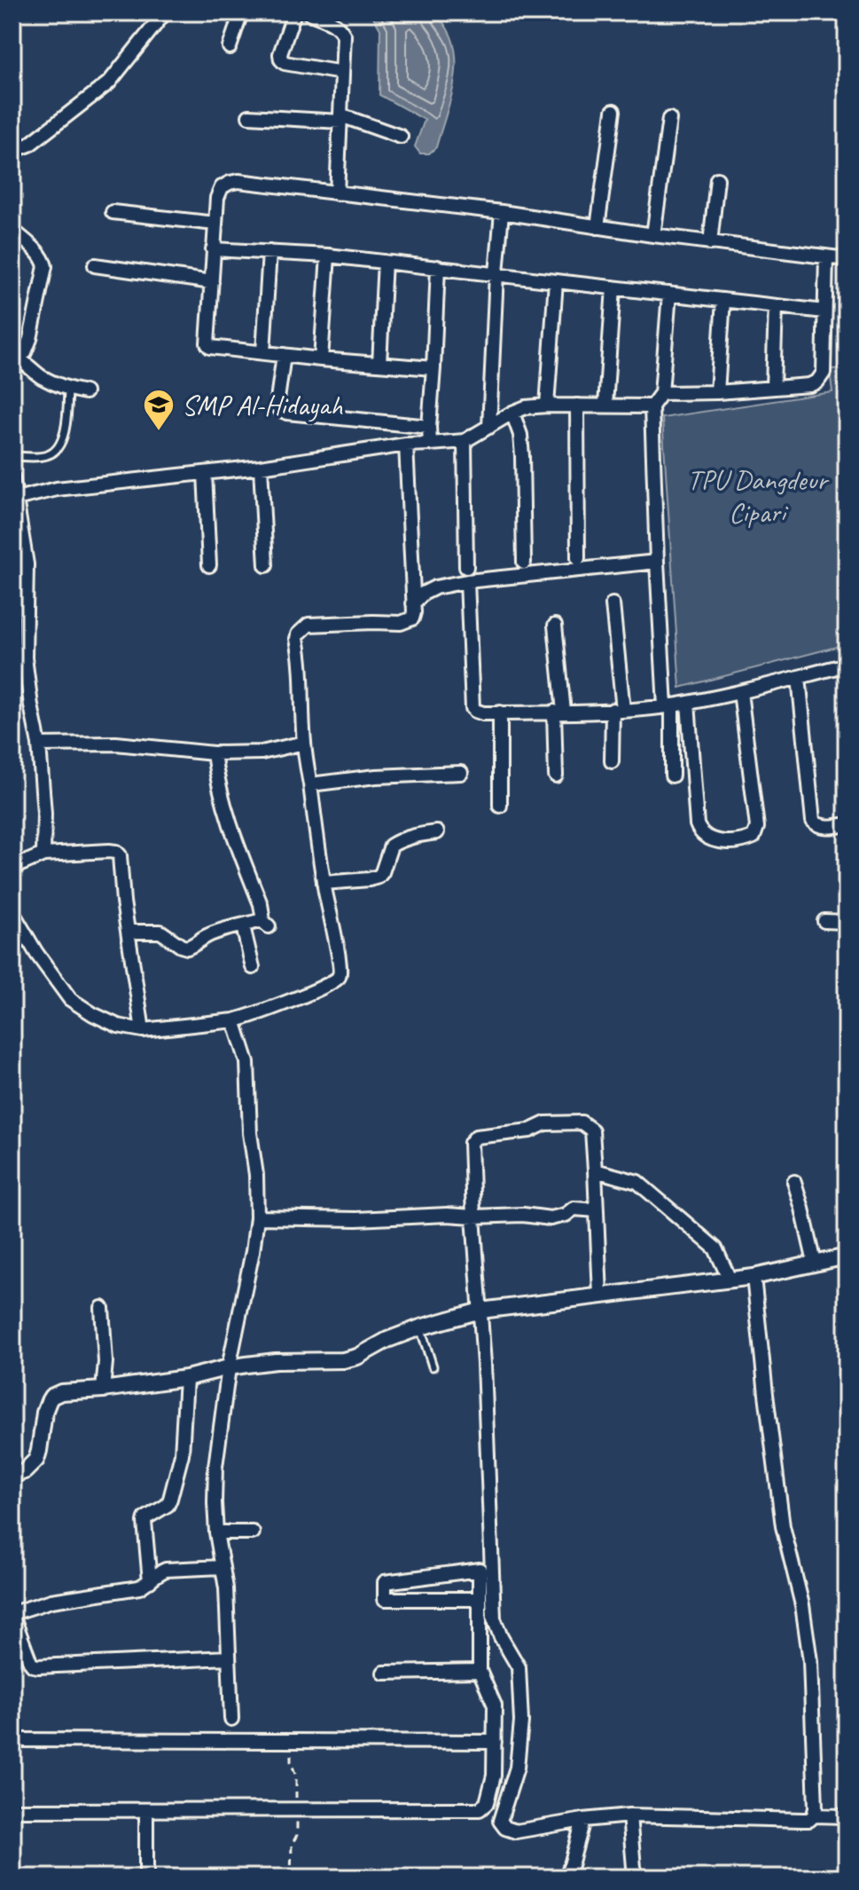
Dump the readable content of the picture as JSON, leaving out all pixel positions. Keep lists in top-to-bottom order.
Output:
{
  "parks": ["TPU Dangdeur Cipari"],
  "places": {
    "school or university": ["SMP Al-Hidayah"]
  }
}
